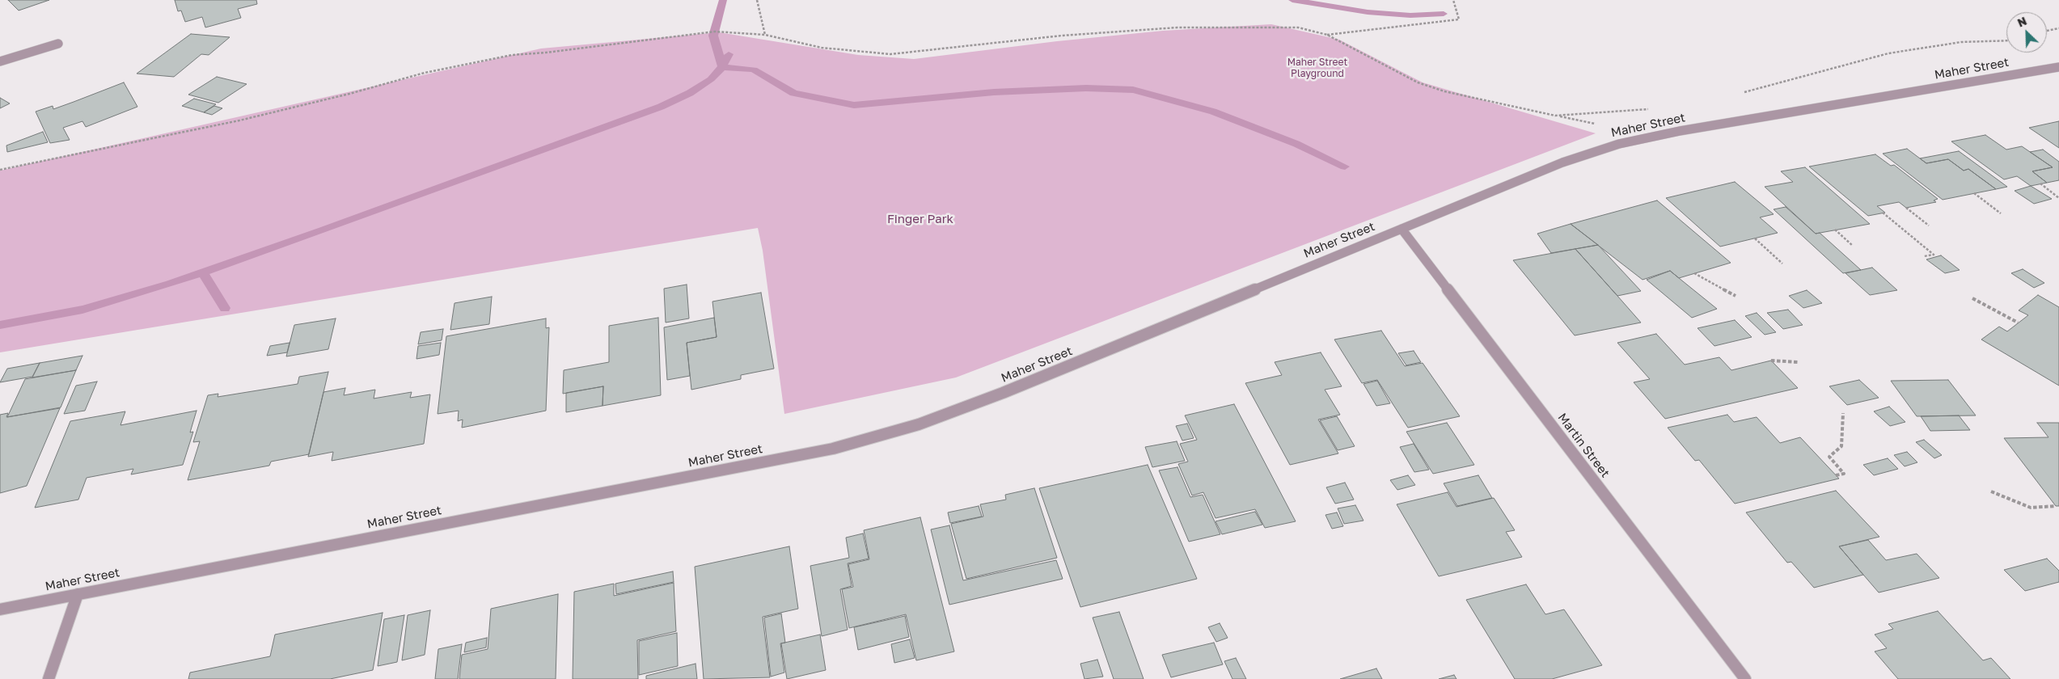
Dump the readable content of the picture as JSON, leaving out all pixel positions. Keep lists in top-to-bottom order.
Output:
{
  "streets": {
    "street": ["Maher Street", "Martin Street"]
  },
  "crossings": [
    ["Maher Street", "Martin Street"]
  ],
  "parks": ["Maher Street Playground", "Finger Park"],
  "north": "top left"
}
